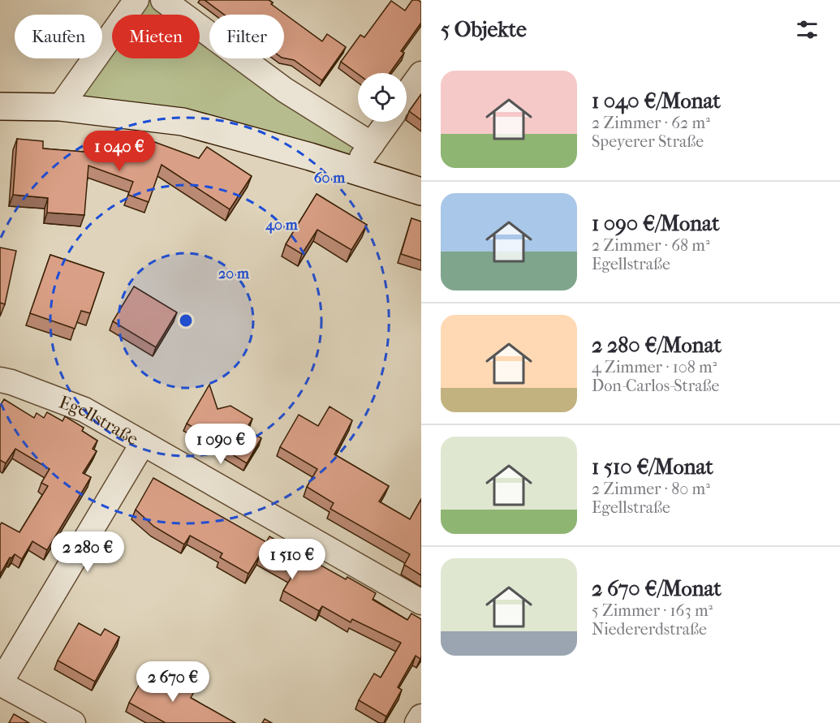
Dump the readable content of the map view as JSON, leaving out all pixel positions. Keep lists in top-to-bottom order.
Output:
{
  "streets": {
    "street": ["Egellstraße"]
  },
  "page": {
    "heading": "5 Objekte",
    "chip": ["Kaufen", "Mieten", "Filter"],
    "list": [
      {
        "name": "1 040 €/Monat",
        "note": "2 Zimmer · 62 m² · Speyerer Straße"
      },
      {
        "name": "1 090 €/Monat",
        "note": "2 Zimmer · 68 m² · Egellstraße"
      },
      {
        "name": "2 280 €/Monat",
        "note": "4 Zimmer · 108 m² · Don-Carlos-Straße"
      },
      {
        "name": "1 510 €/Monat",
        "note": "2 Zimmer · 80 m² · Egellstraße"
      },
      {
        "name": "2 670 €/Monat",
        "note": "5 Zimmer · 163 m² · Niedererdstraße"
      }
    ],
    "price": [
      "1 040 €",
      "1 090 €",
      "2 280 €",
      "1 510 €",
      "2 670 €"
    ]
  },
  "rings": ["60 m", "40 m", "20 m"]
}
